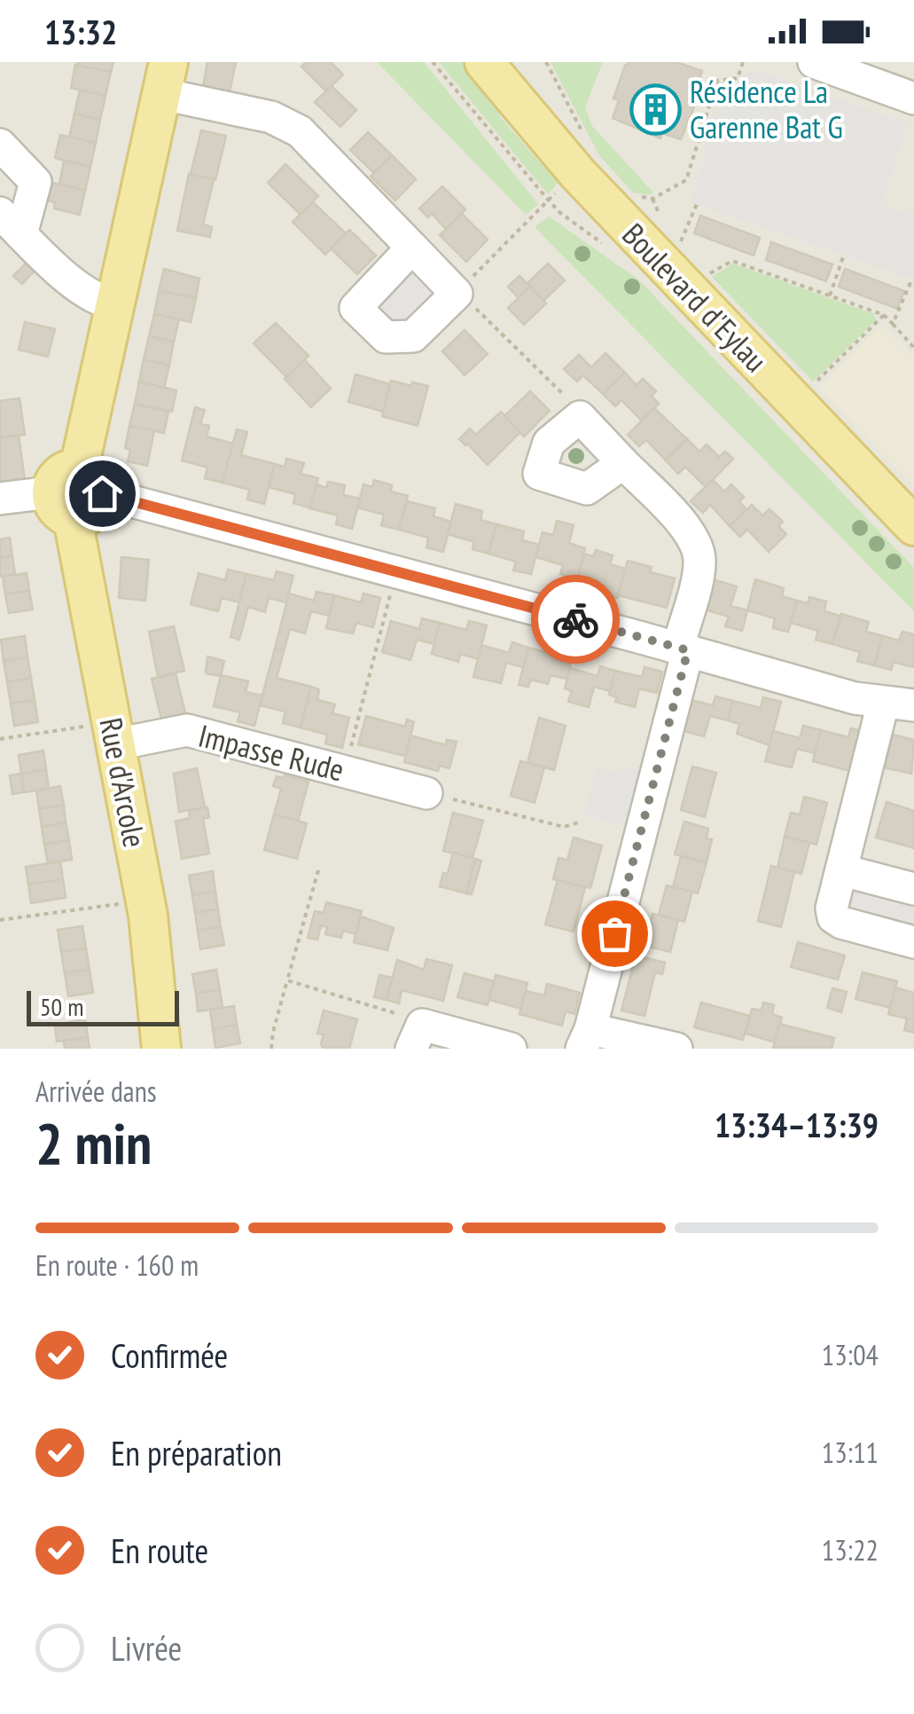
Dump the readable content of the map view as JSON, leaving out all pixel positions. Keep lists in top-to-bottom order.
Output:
{
  "streets": {
    "main road": ["Boulevard d'Eylau", "Rue d'Arcole"],
    "street": ["Impasse Rude"]
  },
  "crossings": [
    ["Impasse Rude", "Rue d'Arcole"]
  ],
  "places": {
    "building": ["Résidence La Garenne Bat G"]
  },
  "scale_bar": "50 m",
  "page": {
    "status": "13:32",
    "scale": "50 m",
    "heading": ["2 min", "Arrivée dans", "13:34–13:39"],
    "bar": "En route · 160 m",
    "list": [
      ["Confirmée", "13:04"],
      ["En préparation", "13:11"],
      ["En route", "13:22"],
      "Livrée"
    ]
  }
}
